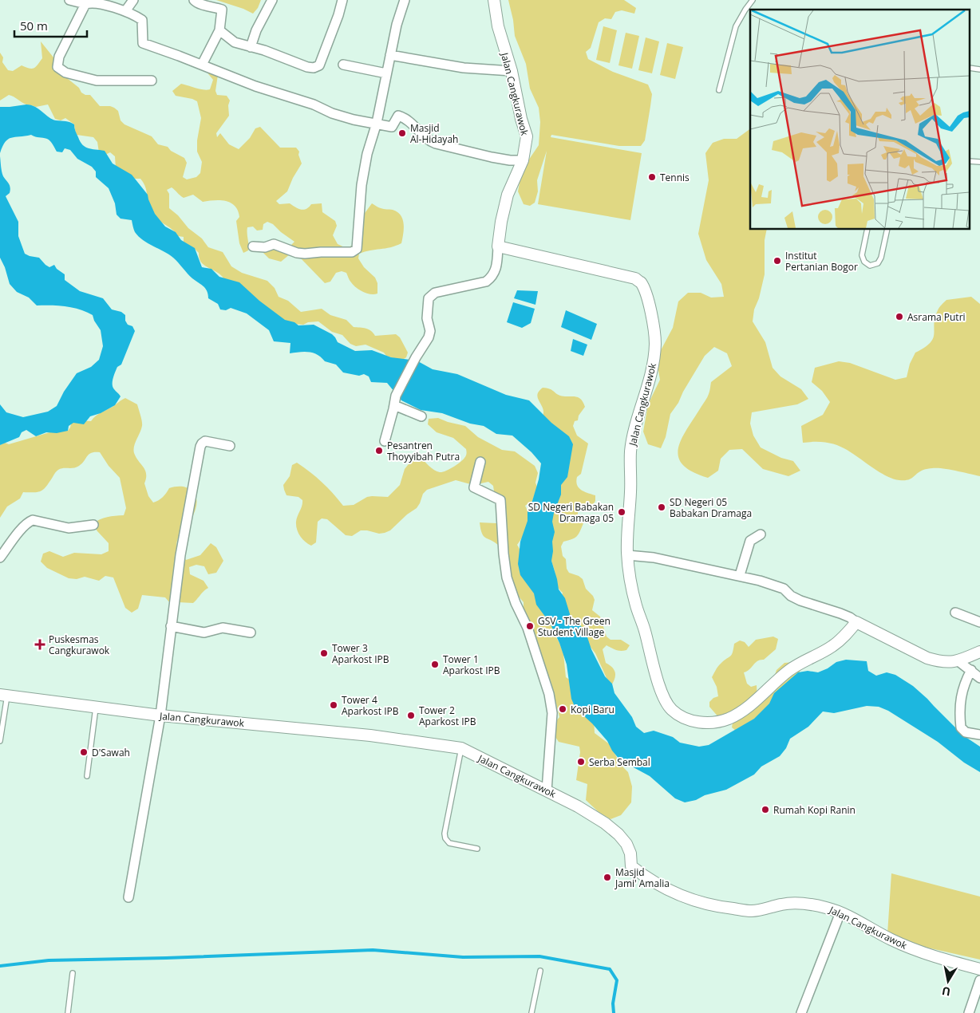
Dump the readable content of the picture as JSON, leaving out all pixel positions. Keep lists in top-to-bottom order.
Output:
{
  "streets": {
    "street": ["Jalan Cangkurawok"]
  },
  "places": {
    "other": [
      "Masjid Al-Hidayah",
      "Tennis",
      "Institut Pertanian Bogor",
      "Asrama Putri",
      "Pesantren Thoyyibah Putra",
      "SD Negeri 05 Babakan Dramaga",
      "SD Negeri Babakan Dramaga 05",
      "GSV - The Green Student Village",
      "Tower 3 Aparkost IPB",
      "Tower 1 Aparkost IPB",
      "Tower 4 Aparkost IPB",
      "Kopi Baru",
      "Tower 2 Aparkost IPB",
      "D'Sawah",
      "Serba Sembal",
      "Rumah Kopi Ranin",
      "Masjid Jami' Amalia"
    ],
    "health": ["Puskesmas Cangkurawok"]
  },
  "scale_bar": "50 m",
  "north": "bottom"
}
